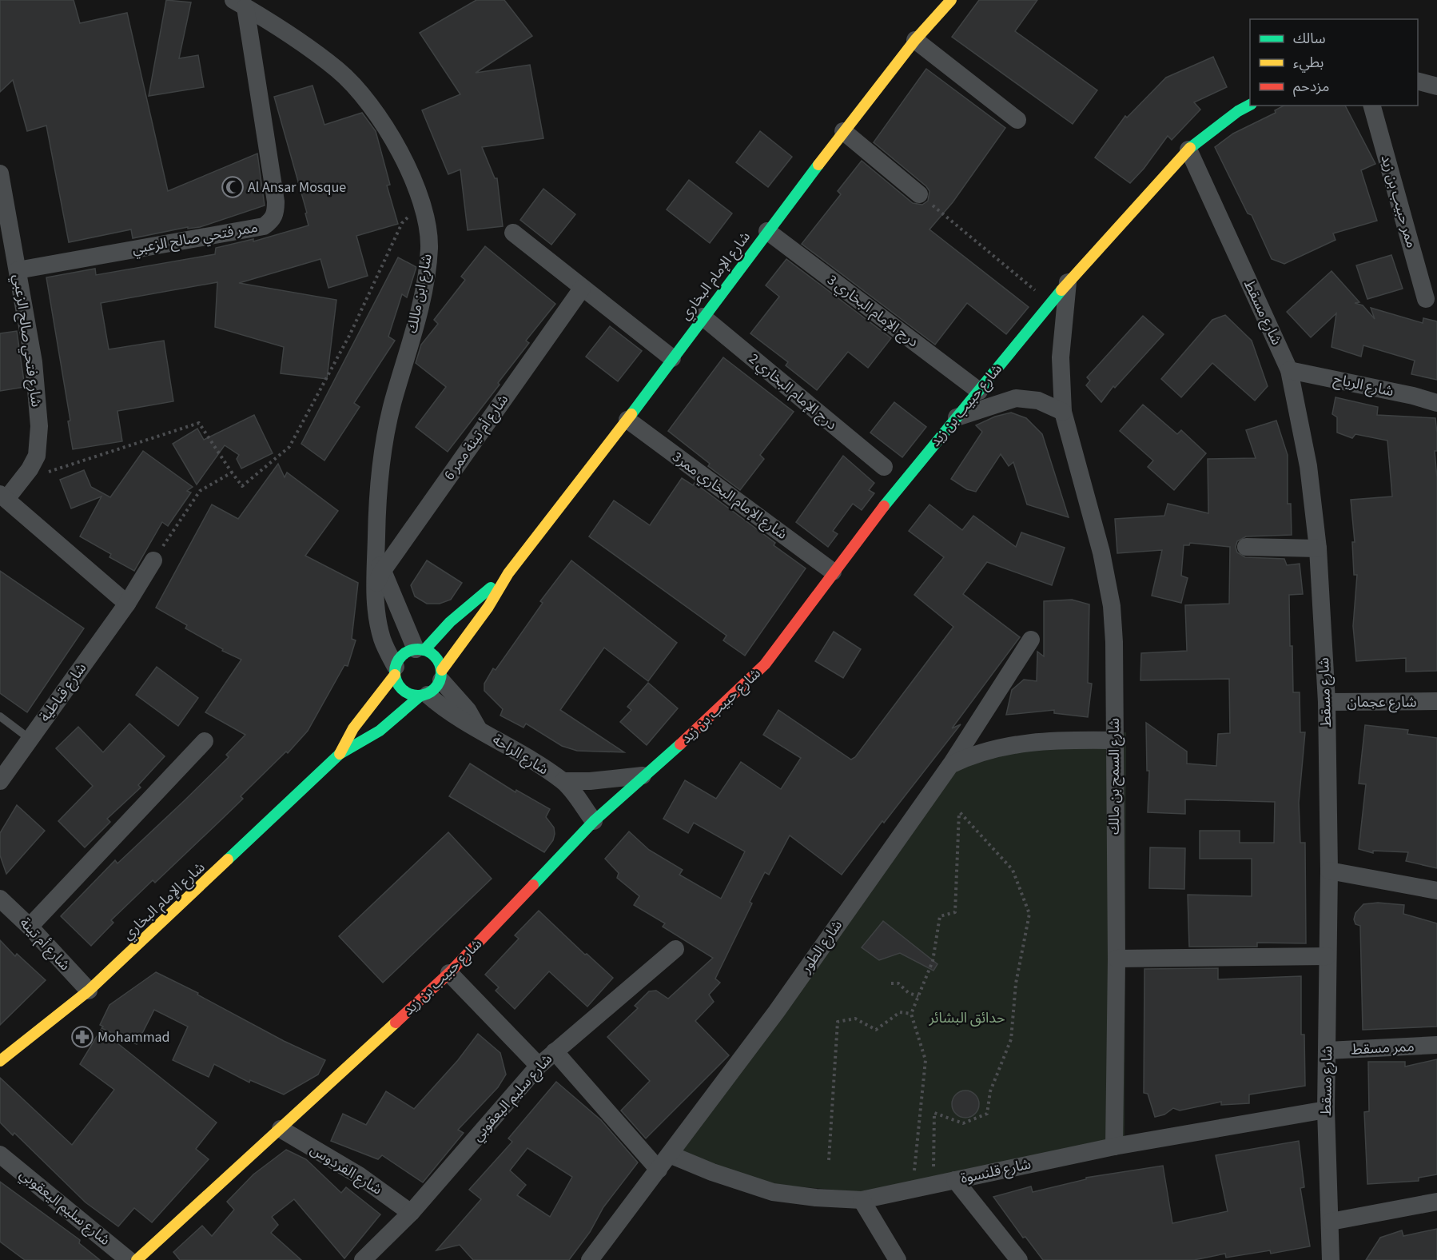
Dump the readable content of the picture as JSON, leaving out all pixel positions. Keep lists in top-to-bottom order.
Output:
{
  "streets": {
    "street": [
      "ممر حبيب بن زيد",
      "ممر فتحي صالح الزعبي",
      "شارع الإمام البخاري",
      "شارع ابن مالك",
      "درج الإمام البخاري 3",
      "شارع مسقط",
      "شارع فتحي صالح الزعبي",
      "شارع الرياح",
      "درج الإمام البخاري 2",
      "شارع حبيب بن زيد",
      "شارع أم تينة ممر 6",
      "شارع الإمام البخاري ممر3",
      "شارع قباطية",
      "شارع عجمان",
      "شارع الراحة",
      "شارع السمح بن مالك",
      "شارع أم تينة",
      "شارع الطور",
      "ممر مسقط",
      "شارع سليم اليعقوبي",
      "شارع الفردوس",
      "شارع قلنسوة"
    ]
  },
  "crossings": [
    ["ممر فتحي صالح الزعبي", "شارع ابن مالك"],
    ["ممر فتحي صالح الزعبي", "شارع فتحي صالح الزعبي"],
    ["شارع الإمام البخاري", "شارع ابن مالك"],
    ["شارع الإمام البخاري", "درج الإمام البخاري 3"],
    ["شارع الإمام البخاري", "درج الإمام البخاري 2"],
    ["شارع الإمام البخاري", "شارع الإمام البخاري ممر3"],
    ["شارع الإمام البخاري", "شارع الراحة"],
    ["شارع الإمام البخاري", "شارع أم تينة"],
    ["شارع ابن مالك", "شارع أم تينة ممر 6"],
    ["شارع ابن مالك", "شارع الراحة"],
    ["درج الإمام البخاري 3", "شارع حبيب بن زيد"],
    ["شارع مسقط", "شارع الرياح"],
    ["شارع مسقط", "شارع حبيب بن زيد"],
    ["شارع مسقط", "شارع عجمان"],
    ["شارع مسقط", "ممر مسقط"],
    ["شارع مسقط", "شارع قلنسوة"],
    ["شارع حبيب بن زيد", "شارع الإمام البخاري ممر3"],
    ["شارع حبيب بن زيد", "شارع الراحة"],
    ["شارع حبيب بن زيد", "شارع السمح بن مالك"],
    ["شارع حبيب بن زيد", "شارع الفردوس"],
    ["شارع السمح بن مالك", "شارع الطور"],
    ["شارع السمح بن مالك", "شارع قلنسوة"],
    ["شارع الطور", "شارع قلنسوة"],
    ["شارع سليم اليعقوبي", "شارع الفردوس"]
  ],
  "parks": ["حدائق البشائر"],
  "places": {
    "mosque": ["Al Ansar Mosque"],
    "pharmacy": ["Mohammad"]
  },
  "legend": ["سالك", "بطيء", "مزدحم"]
}
